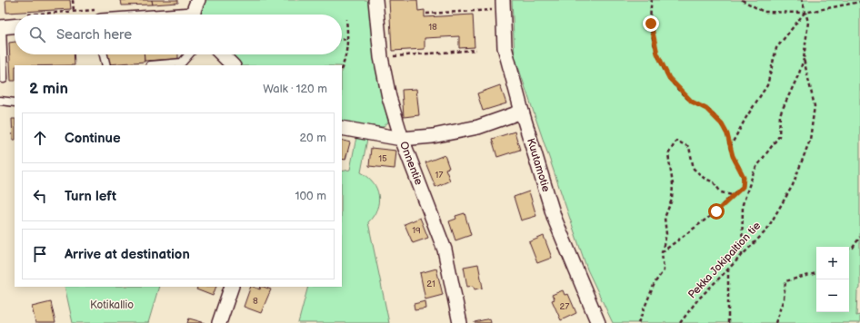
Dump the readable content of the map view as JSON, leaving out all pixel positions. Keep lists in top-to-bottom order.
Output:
{
  "streets": {
    "street": ["Onnentie", "Kuutamotie"],
    "path": ["Pekka Jokipaltion tie"]
  },
  "parks": ["Kotikallio"],
  "house_numbers": [
    "18",
    "15",
    "17",
    "19",
    "21",
    "8",
    "27"
  ],
  "page": {
    "search": "Search here",
    "heading": ["2 min", "Walk · 120 m"],
    "list": [
      ["Continue", "20 m"],
      ["Turn left", "100 m"],
      "Arrive at destination"
    ],
    "map_buttons": ["+", "−"]
  }
}
